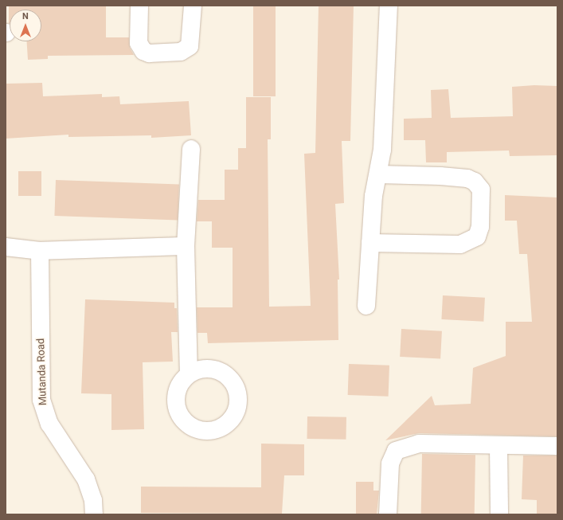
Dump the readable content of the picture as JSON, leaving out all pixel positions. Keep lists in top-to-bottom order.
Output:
{
  "streets": {
    "street": ["Mutanda Road"]
  },
  "north": "top"
}
